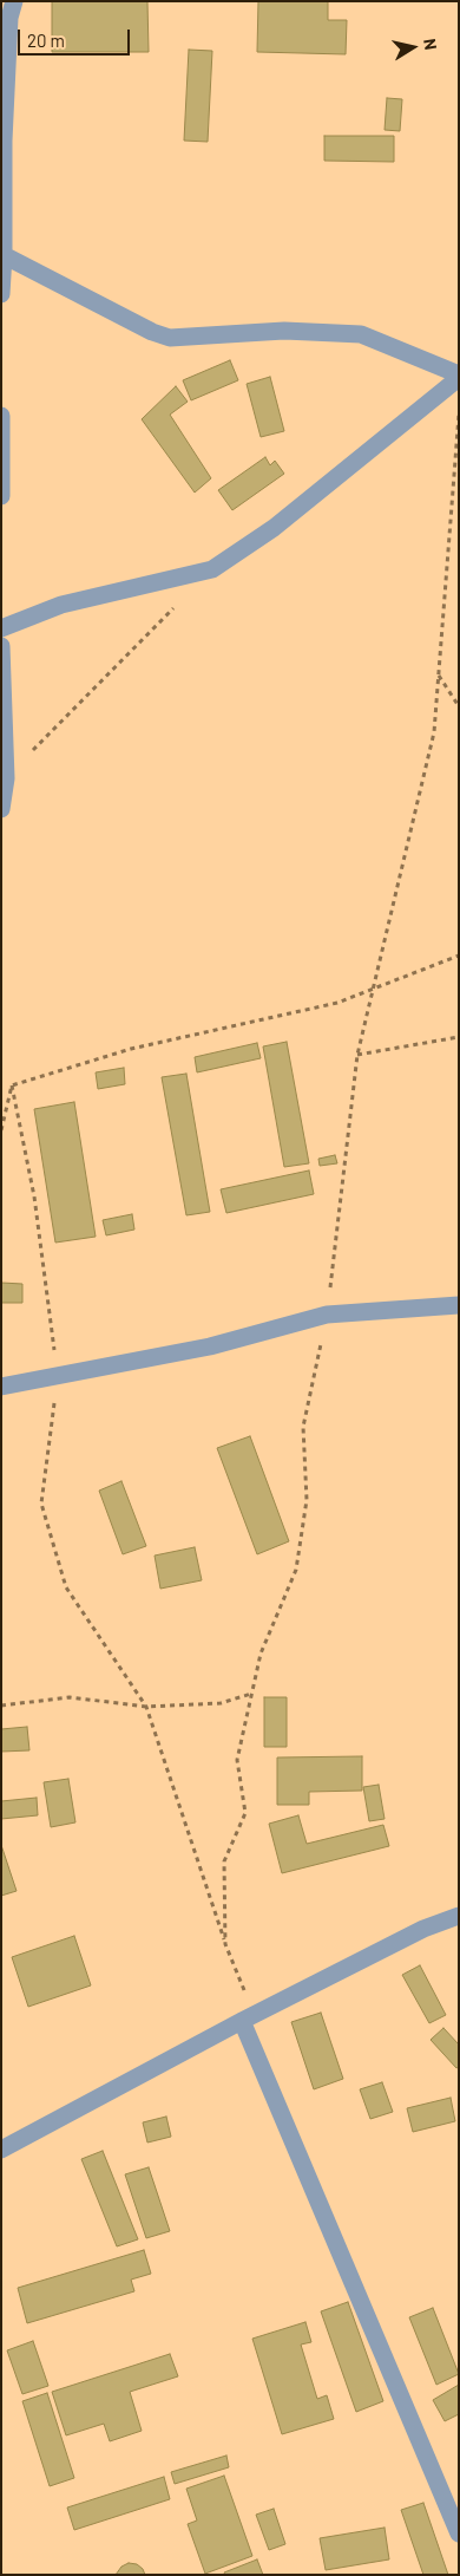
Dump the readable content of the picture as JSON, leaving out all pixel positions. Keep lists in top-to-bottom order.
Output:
{
  "scale_bar": "20 m",
  "north": "right"
}
